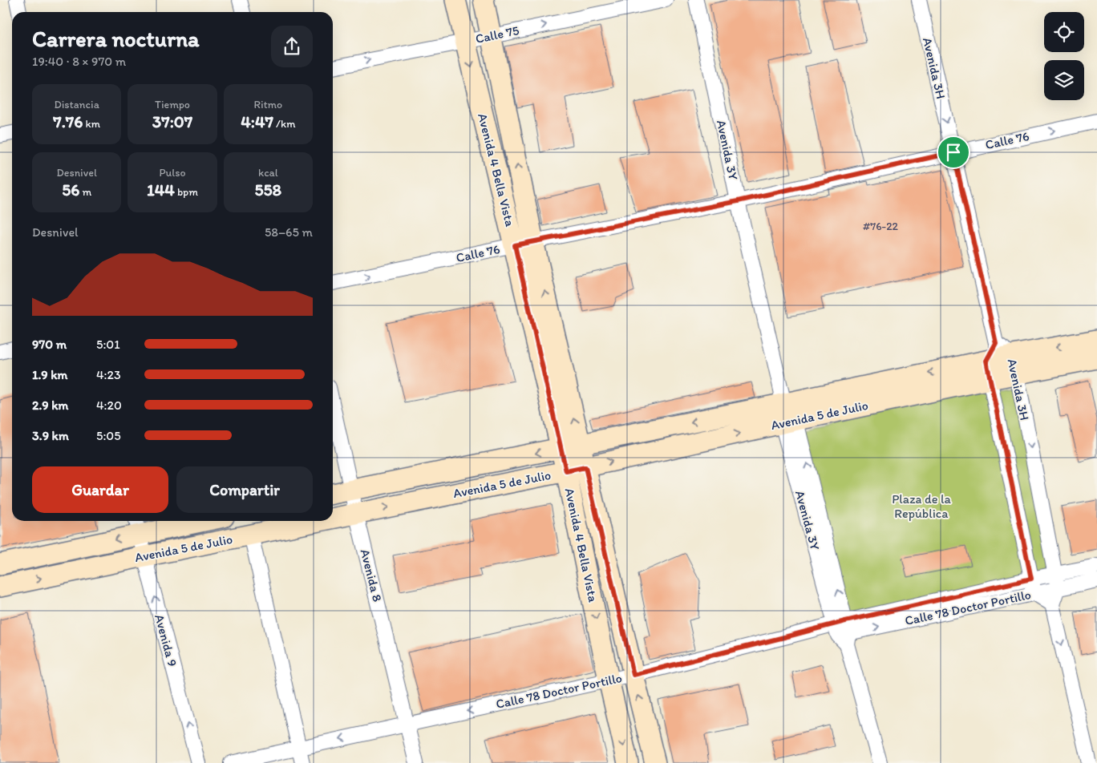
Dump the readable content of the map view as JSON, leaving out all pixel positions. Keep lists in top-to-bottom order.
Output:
{
  "streets": {
    "main road": ["Avenida 4 Bella Vista", "Avenida 5 de Julio"],
    "street": [
      "Calle 75",
      "Avenida 3H",
      "Calle 76",
      "Avenida 3Y",
      "Avenida 8",
      "Calle 78 Doctor Portillo",
      "Avenida 9"
    ]
  },
  "crossings": [
    ["Calle 75", "Avenida 4 Bella Vista"],
    ["Avenida 3H", "Calle 76"],
    ["Avenida 3H", "Avenida 5 de Julio"],
    ["Avenida 3H", "Calle 78 Doctor Portillo"],
    ["Calle 76", "Avenida 3Y"],
    ["Calle 76", "Avenida 4 Bella Vista"],
    ["Avenida 3Y", "Avenida 5 de Julio"],
    ["Avenida 3Y", "Calle 78 Doctor Portillo"],
    ["Avenida 4 Bella Vista", "Avenida 5 de Julio"],
    ["Avenida 4 Bella Vista", "Calle 78 Doctor Portillo"],
    ["Avenida 5 de Julio", "Avenida 8"],
    ["Avenida 5 de Julio", "Avenida 9"],
    ["Avenida 8", "Calle 78 Doctor Portillo"]
  ],
  "one_way": ["Calle 75", "Calle 76"],
  "parks": ["Plaza de la República"],
  "house_numbers": ["#76-22"],
  "page": {
    "heading": ["Carrera nocturna", "19:40 · 8 × 970 m"],
    "stats": [
      ["Distancia", "7.76 km"],
      ["Tiempo", "37:07"],
      ["Ritmo", "4:47 /km"],
      ["Desnivel", "56 m"],
      ["Pulso", "144 bpm"],
      ["kcal", "558"]
    ],
    "chart": ["Desnivel", "58–65 m"],
    "list": [
      {
        "name": "970 m",
        "note": "5:01"
      },
      {
        "name": "1.9 km",
        "note": "4:23"
      },
      {
        "name": "2.9 km",
        "note": "4:20"
      },
      {
        "name": "3.9 km",
        "note": "5:05"
      }
    ],
    "buttons": ["Guardar", "Compartir"]
  }
}
